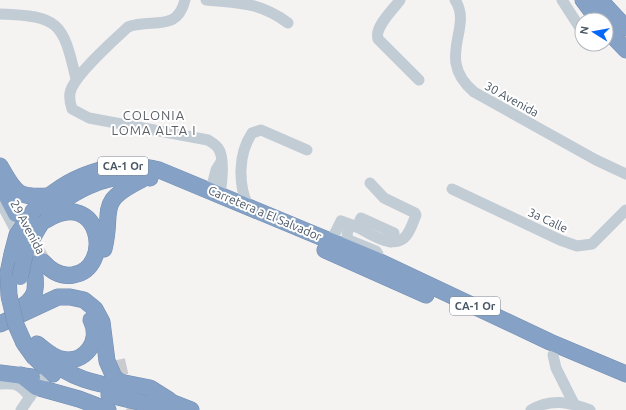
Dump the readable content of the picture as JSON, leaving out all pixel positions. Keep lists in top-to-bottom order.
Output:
{
  "streets": {
    "highway": ["CA-1 Or", "Carretera a El Salvador"],
    "street": ["30 Avenida", "3a Calle", "29 Avenida"]
  },
  "crossings": [
    ["CA-1 Or", "Carretera a El Salvador"]
  ],
  "districts": ["COLONIA LOMA ALTA I"],
  "north": "left"
}
